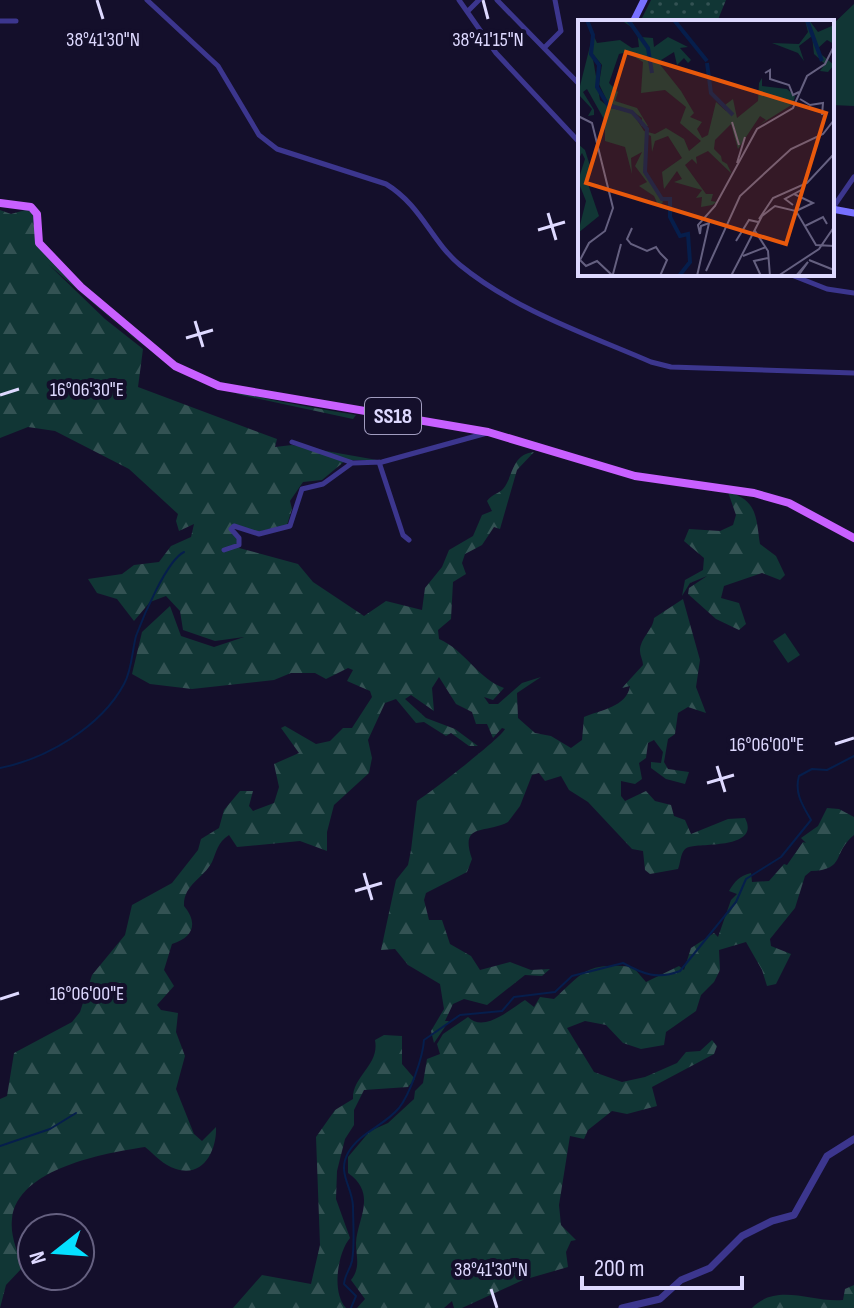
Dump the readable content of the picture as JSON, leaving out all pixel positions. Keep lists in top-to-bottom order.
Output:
{
  "streets": {
    "main road": ["SS18"]
  },
  "scale_bar": "200 m",
  "north": "left",
  "coordinates": [
    "38°41'30\"N",
    "38°41'15\"N",
    "16°06'30\"E",
    "16°06'00\"E"
  ]
}
